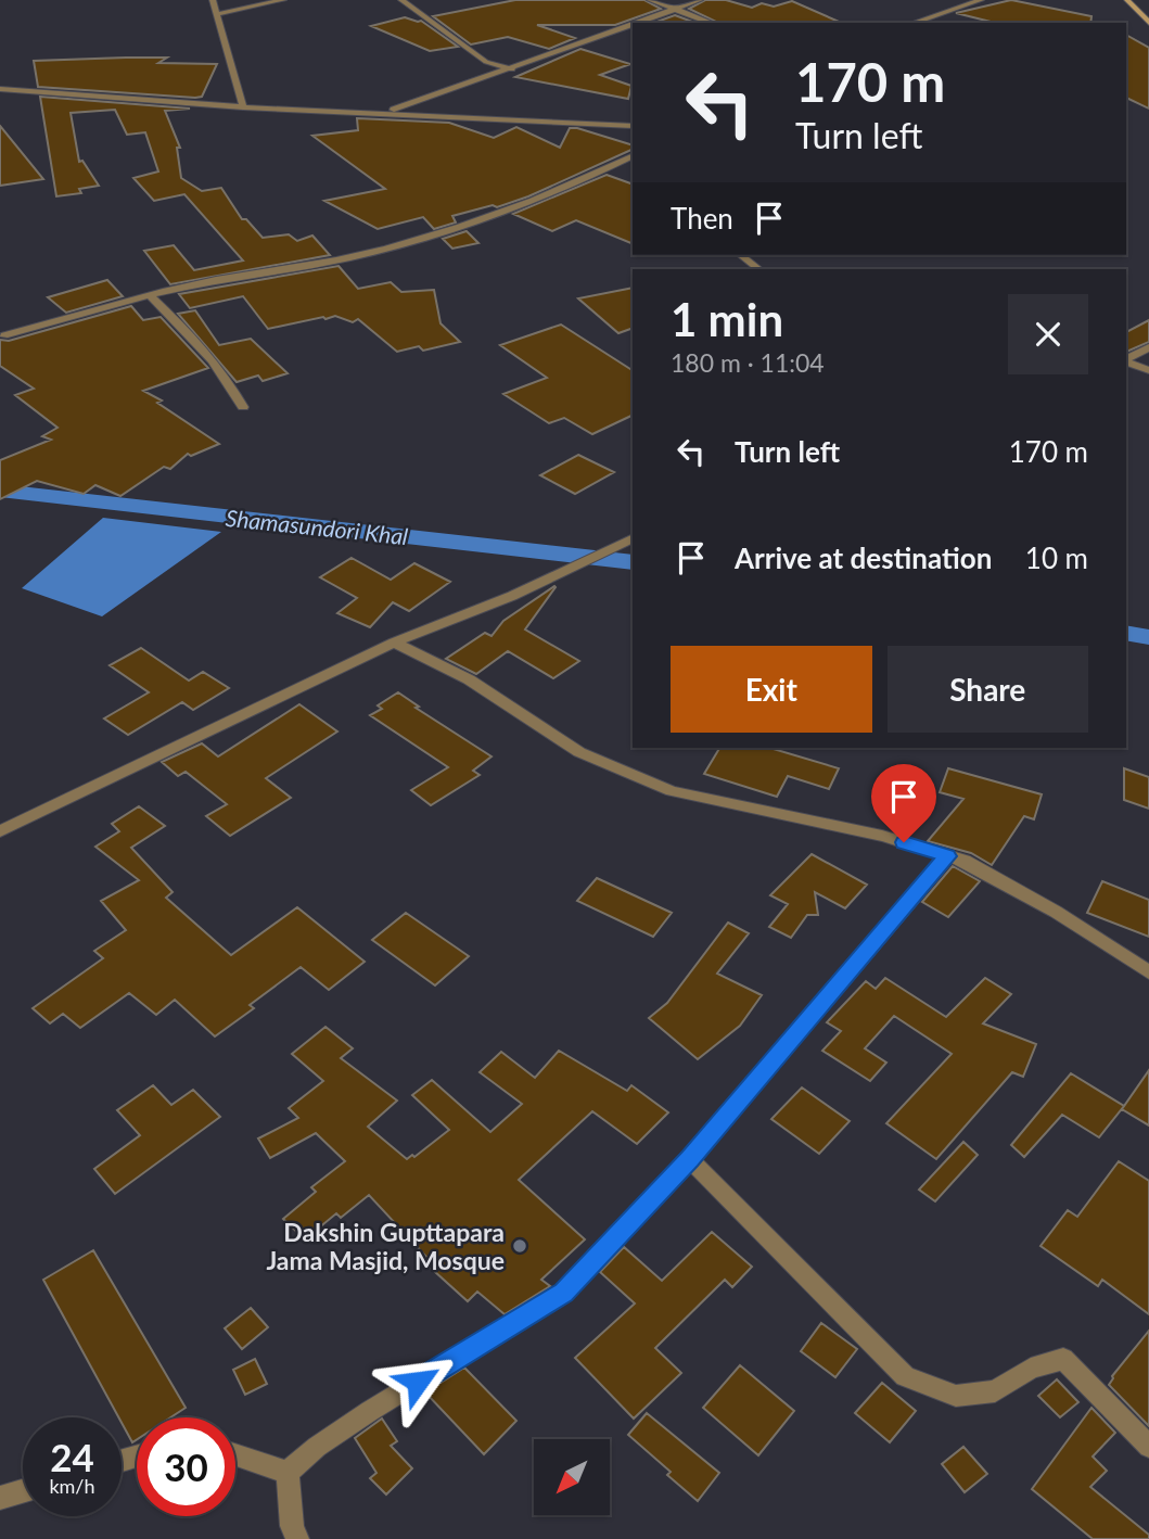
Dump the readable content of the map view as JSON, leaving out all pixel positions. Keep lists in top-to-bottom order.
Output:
{
  "water": ["Shamasundori Khal"],
  "places": ["Dakshin Gupttapara Jama Masjid, Mosque"],
  "north": "bottom left",
  "page": {
    "turn": ["170 m", "Turn left"],
    "then": "Then",
    "heading": ["1 min", "180 m · 11:04"],
    "list": [
      {
        "name": "Turn left",
        "value": "170 m"
      },
      {
        "name": "Arrive at destination",
        "value": "10 m"
      }
    ],
    "buttons": ["Exit", "Share"],
    "speed": "24 km/h",
    "limit": "30"
  }
}
